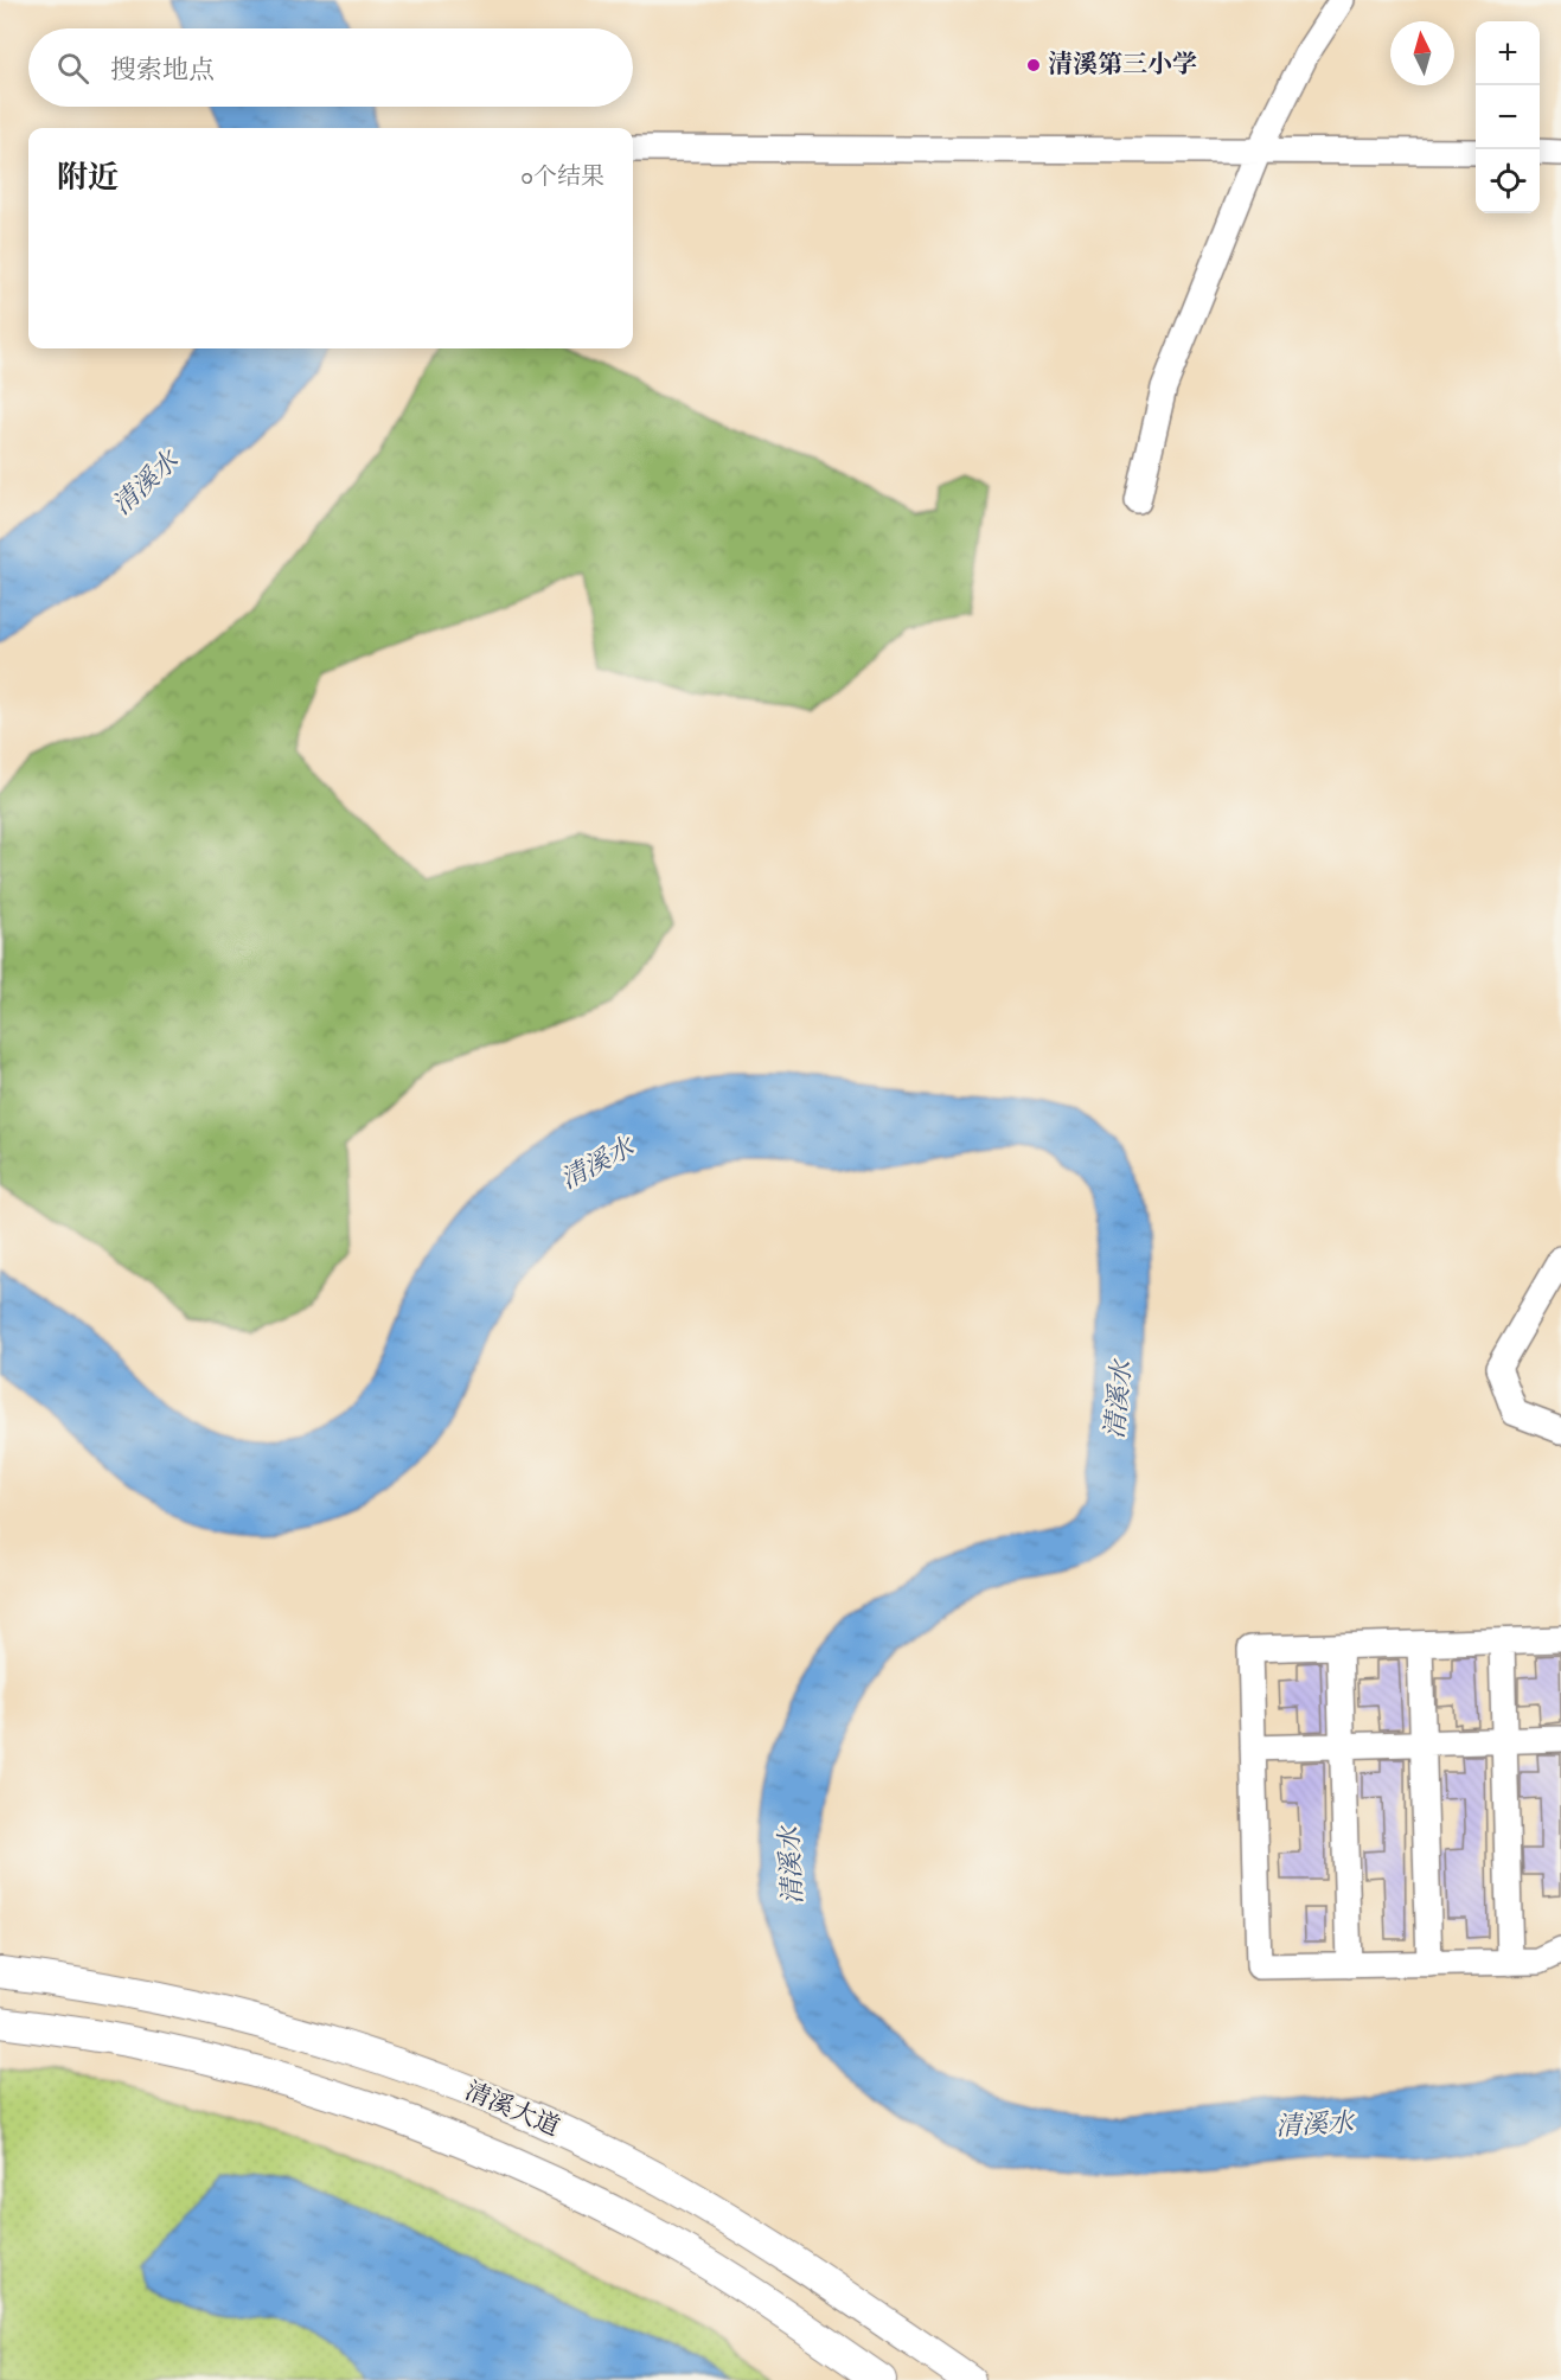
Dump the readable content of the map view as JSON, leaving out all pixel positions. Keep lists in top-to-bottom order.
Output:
{
  "streets": {
    "main road": ["清溪大道"]
  },
  "water": ["清溪水"],
  "places": ["清溪第三小学"],
  "north": "top",
  "page": {
    "map_buttons": ["+", "−"],
    "search": "搜索地点",
    "heading": ["附近", "0个结果"]
  }
}
